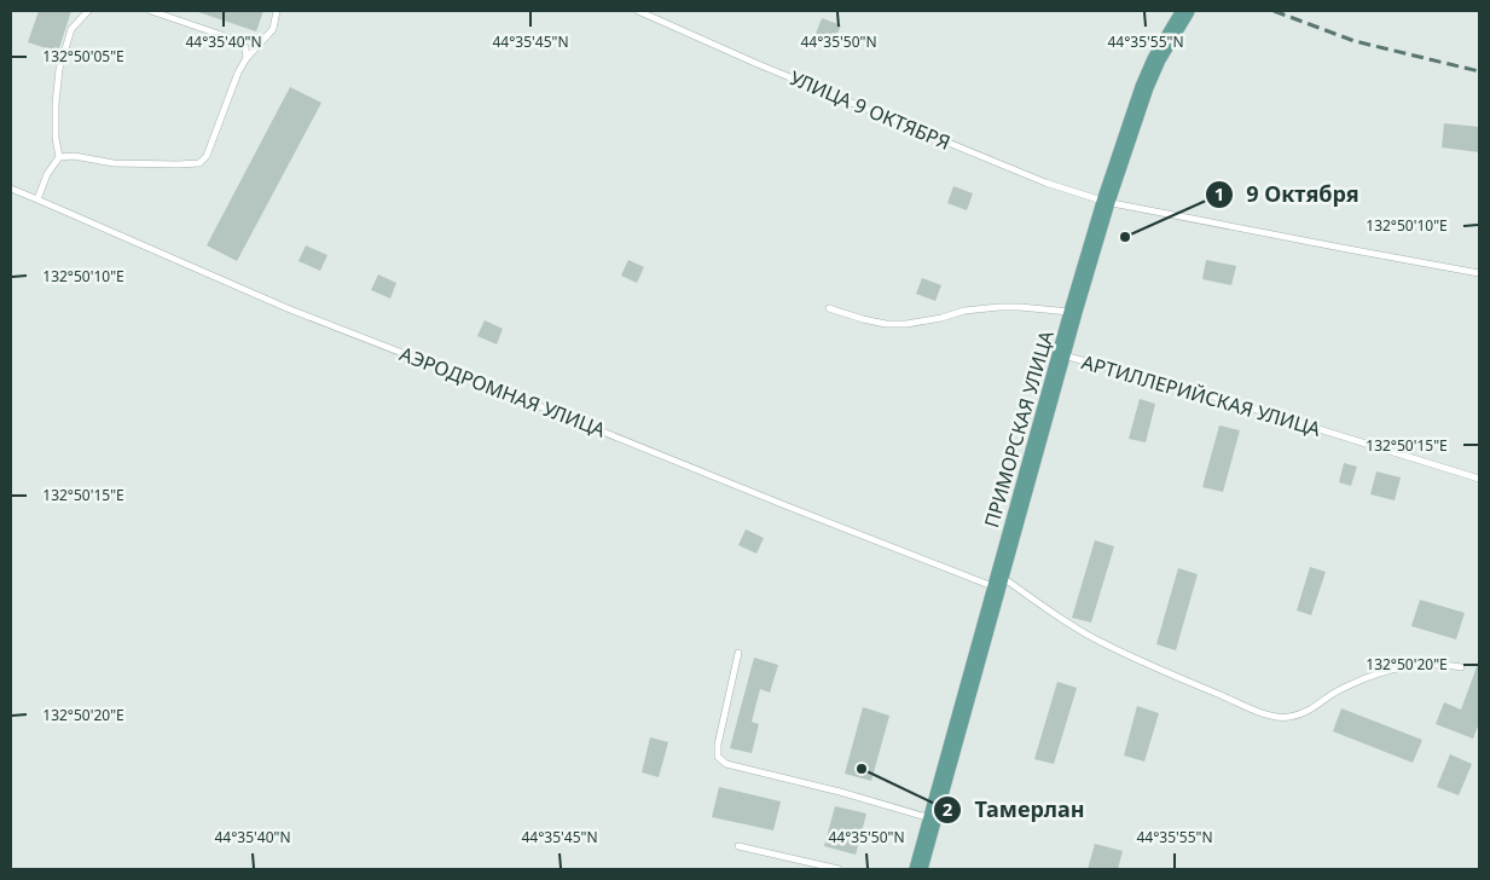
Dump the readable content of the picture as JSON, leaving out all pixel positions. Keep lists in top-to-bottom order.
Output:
{
  "streets": {
    "main road": ["ПРИМОРСКАЯ УЛИЦА"],
    "lane": ["УЛИЦА 9 ОКТЯБРЯ", "АЭРОДРОМНАЯ УЛИЦА", "АРТИЛЛЕРИЙСКАЯ УЛИЦА"]
  },
  "crossings": [
    ["УЛИЦА 9 ОКТЯБРЯ", "ПРИМОРСКАЯ УЛИЦА"],
    ["АЭРОДРОМНАЯ УЛИЦА", "ПРИМОРСКАЯ УЛИЦА"],
    ["АРТИЛЛЕРИЙСКАЯ УЛИЦА", "ПРИМОРСКАЯ УЛИЦА"]
  ],
  "places": ["9 Октября", "Тамерлан"],
  "coordinates": [
    "44°35'40\"N",
    "44°35'45\"N",
    "44°35'50\"N",
    "44°35'55\"N",
    "132°50'05\"E",
    "132°50'10\"E",
    "132°50'15\"E",
    "132°50'20\"E"
  ]
}
